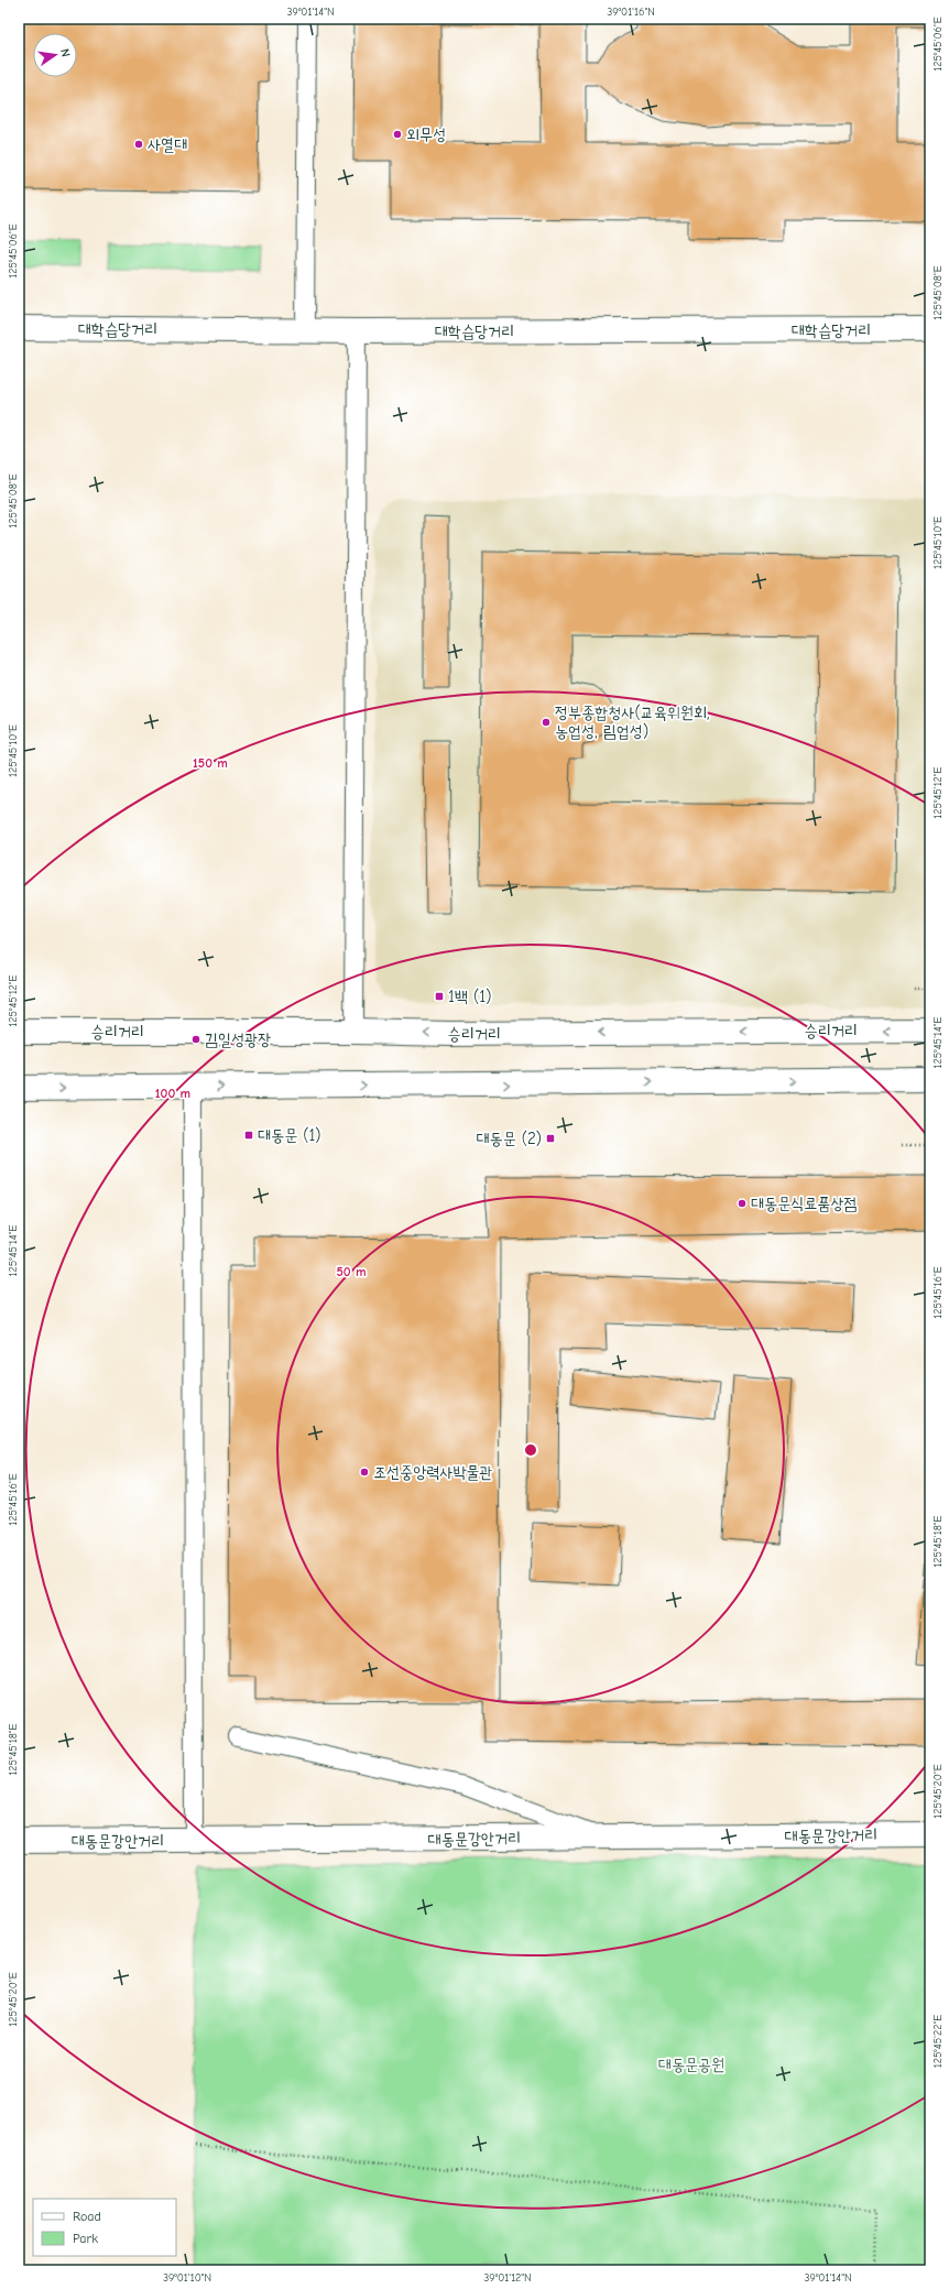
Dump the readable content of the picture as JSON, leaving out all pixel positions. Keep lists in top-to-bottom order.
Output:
{
  "streets": {
    "main road": ["대학습당거리", "승리거리", "대동문강안거리"]
  },
  "parks": ["대동문공원"],
  "places": {
    "other": [
      "외무성",
      "사열대",
      "정부종합청사(교육위원회, 농업성, 림업성)",
      "김일성광장",
      "대동문식료품상점",
      "조선중앙력사박물관"
    ],
    "transit": ["1백 (1)", "대동문 (1)", "대동문 (2)"]
  },
  "legend": ["Road", "Park"],
  "north": "right",
  "coordinates": [
    "39°01'14\"N",
    "39°01'16\"N",
    "125°45'06\"E",
    "125°45'08\"E",
    "125°45'10\"E",
    "125°45'12\"E",
    "125°45'14\"E",
    "125°45'16\"E",
    "125°45'18\"E",
    "125°45'20\"E",
    "125°45'22\"E",
    "39°01'10\"N",
    "39°01'12\"N"
  ],
  "rings": ["150 m", "100 m", "50 m"]
}
